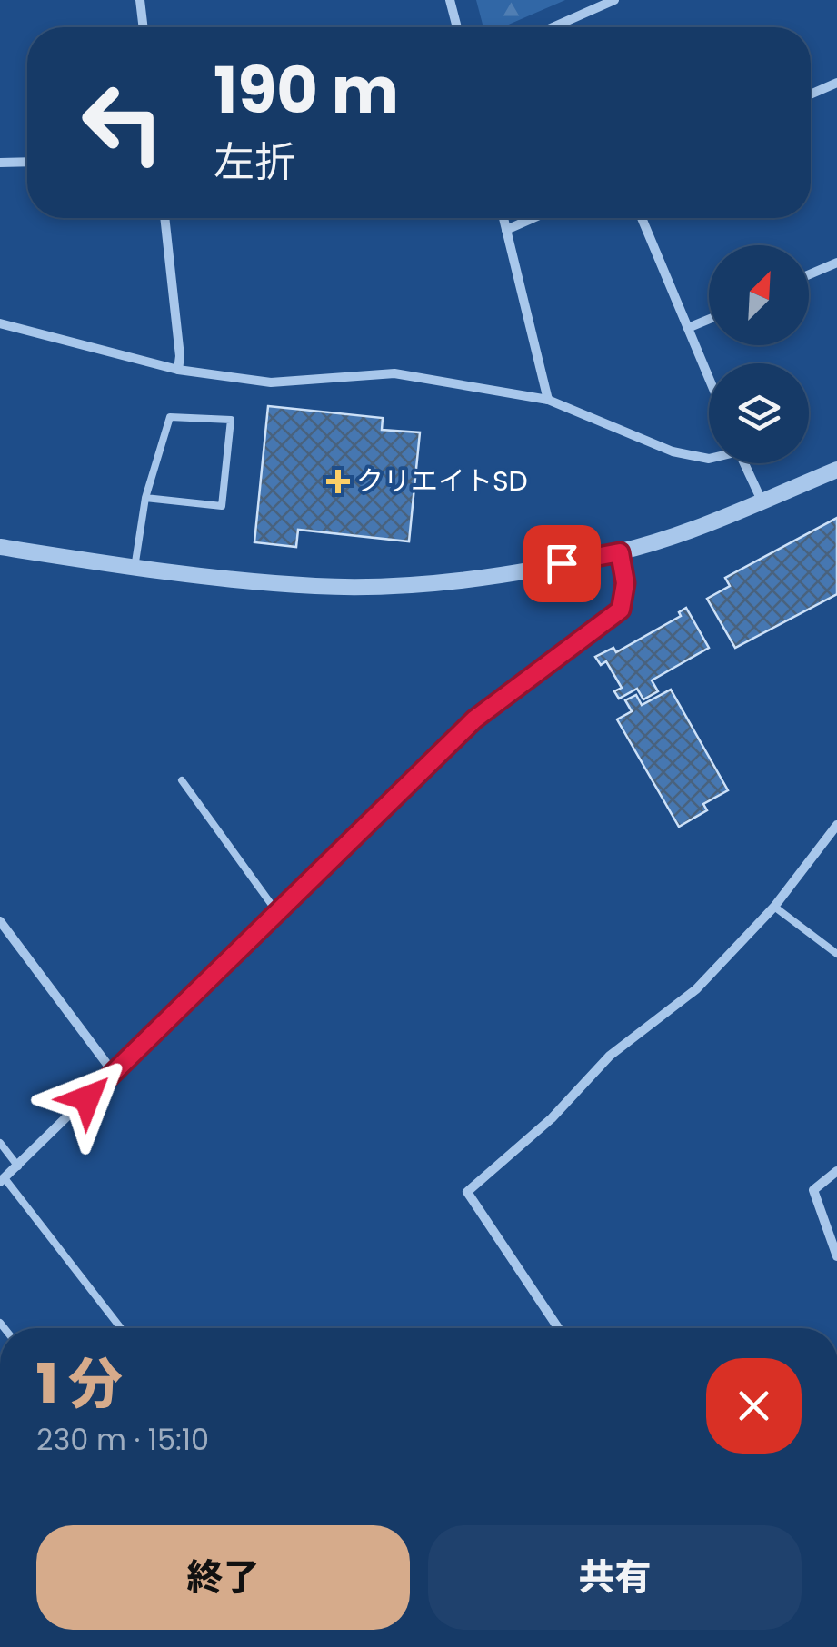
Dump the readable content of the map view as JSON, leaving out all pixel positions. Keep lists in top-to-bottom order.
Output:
{
  "places": {
    "health": ["クリエイトSD"]
  },
  "north": "top right",
  "page": {
    "turn": ["190 m", "左折"],
    "heading": ["1 分", "230 m · 15:10"],
    "buttons": ["終了", "共有"]
  }
}
